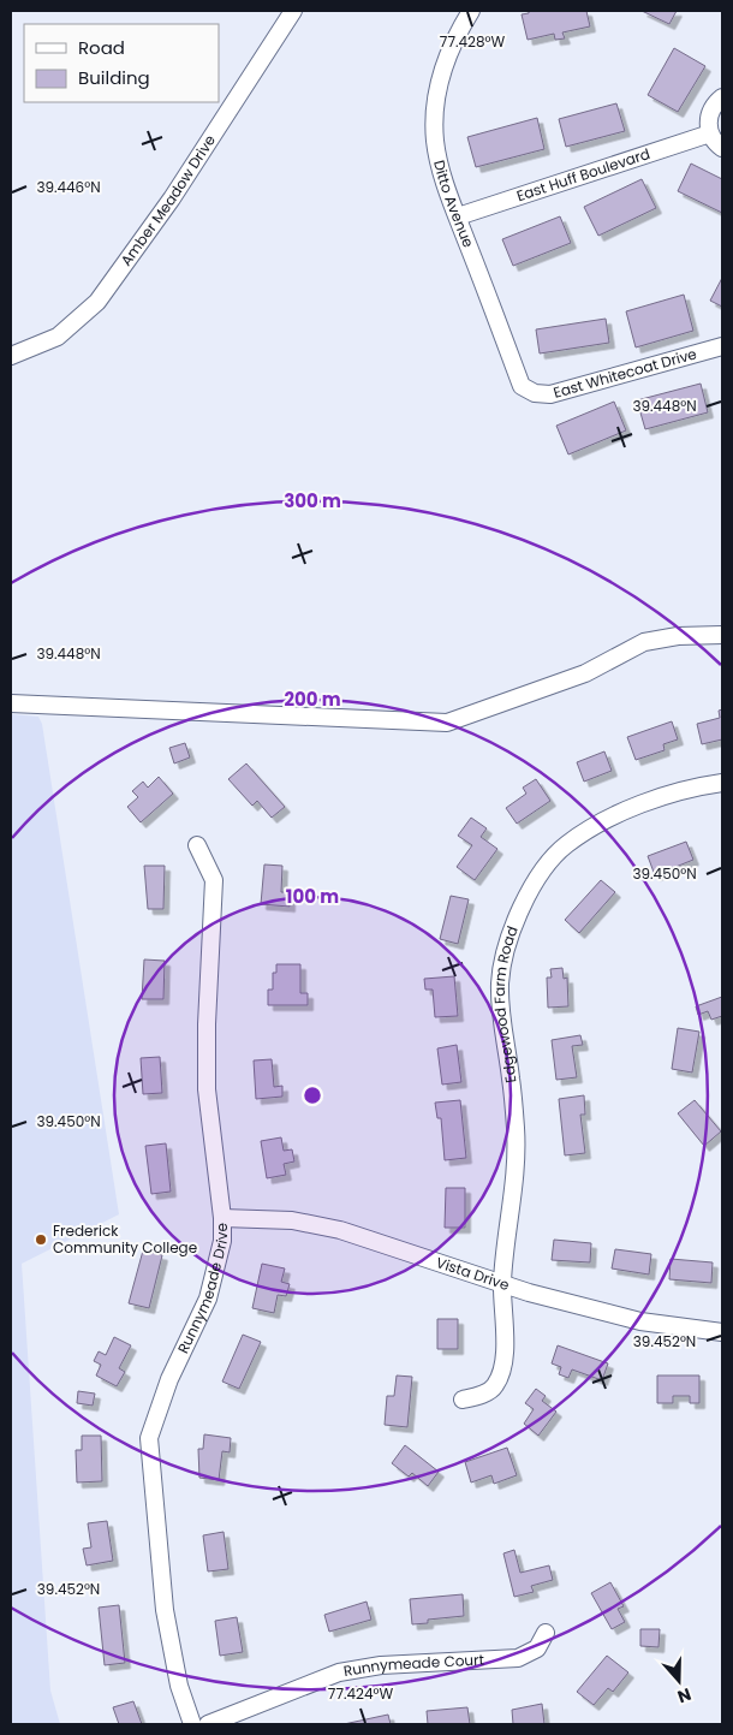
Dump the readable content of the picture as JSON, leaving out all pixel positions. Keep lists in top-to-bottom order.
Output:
{
  "streets": {
    "street": [
      "East Huff Boulevard",
      "Amber Meadow Drive",
      "Ditto Avenue",
      "East Whitecoat Drive",
      "Edgewood Farm Road",
      "Vista Drive",
      "Runnymeade Drive",
      "Runnymeade Court"
    ]
  },
  "crossings": [
    ["East Huff Boulevard", "Ditto Avenue"],
    ["Ditto Avenue", "East Whitecoat Drive"],
    ["Edgewood Farm Road", "Vista Drive"],
    ["Vista Drive", "Runnymeade Drive"]
  ],
  "places": ["Frederick Community College"],
  "legend": ["Road", "Building"],
  "north": "bottom",
  "coordinates": [
    "77.428°W",
    "39.446°N",
    "39.448°N",
    "39.450°N",
    "39.452°N",
    "77.424°W"
  ],
  "rings": ["300 m", "200 m", "100 m"]
}
